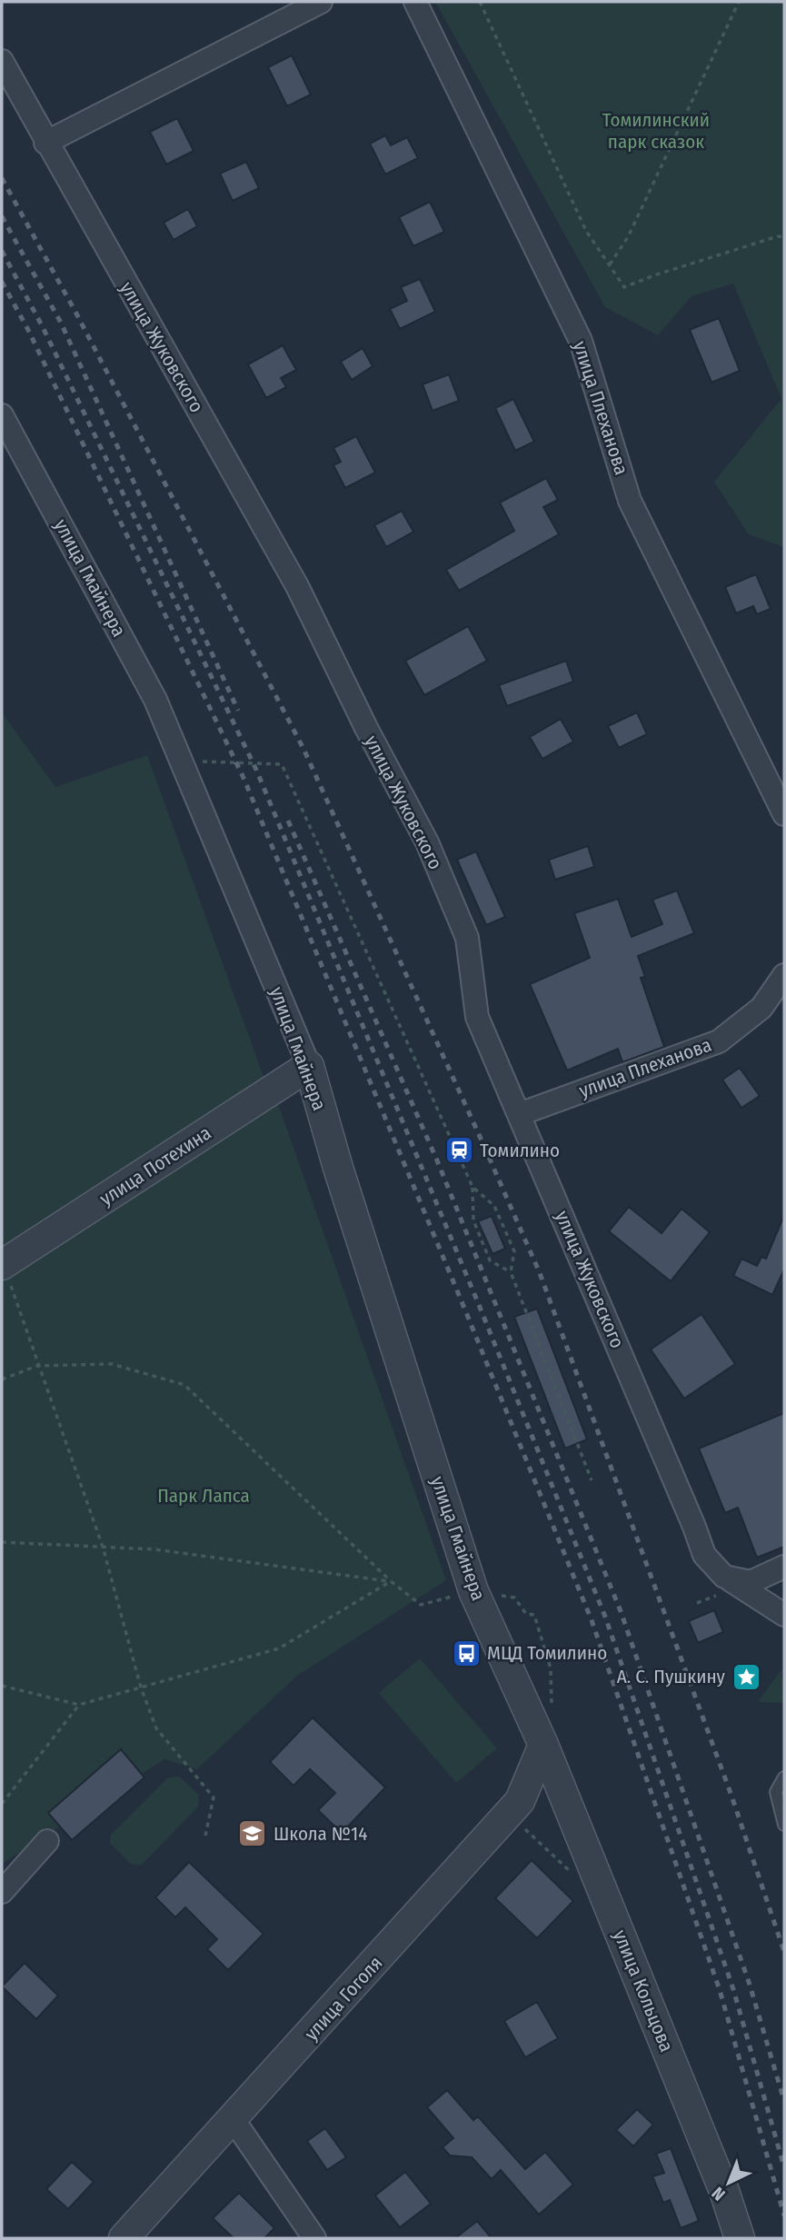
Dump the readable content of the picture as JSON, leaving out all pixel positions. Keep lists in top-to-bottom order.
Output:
{
  "streets": {
    "street": [
      "улица Жуковского",
      "улица Плеханова",
      "улица Гмайнера",
      "улица Потехина",
      "улица Кольцова",
      "улица Гоголя"
    ]
  },
  "crossings": [
    ["улица Жуковского", "улица Плеханова"],
    ["улица Гмайнера", "улица Потехина"],
    ["улица Гмайнера", "улица Кольцова"],
    ["улица Гмайнера", "улица Гоголя"],
    ["улица Кольцова", "улица Гоголя"]
  ],
  "parks": ["Томилинский парк сказок", "Парк Лапса"],
  "places": {
    "station": ["Томилино"],
    "bus stop": ["МЦД Томилино"],
    "place": ["А. С. Пушкину"],
    "school or university": ["Школа №14"]
  },
  "north": "bottom left"
}
